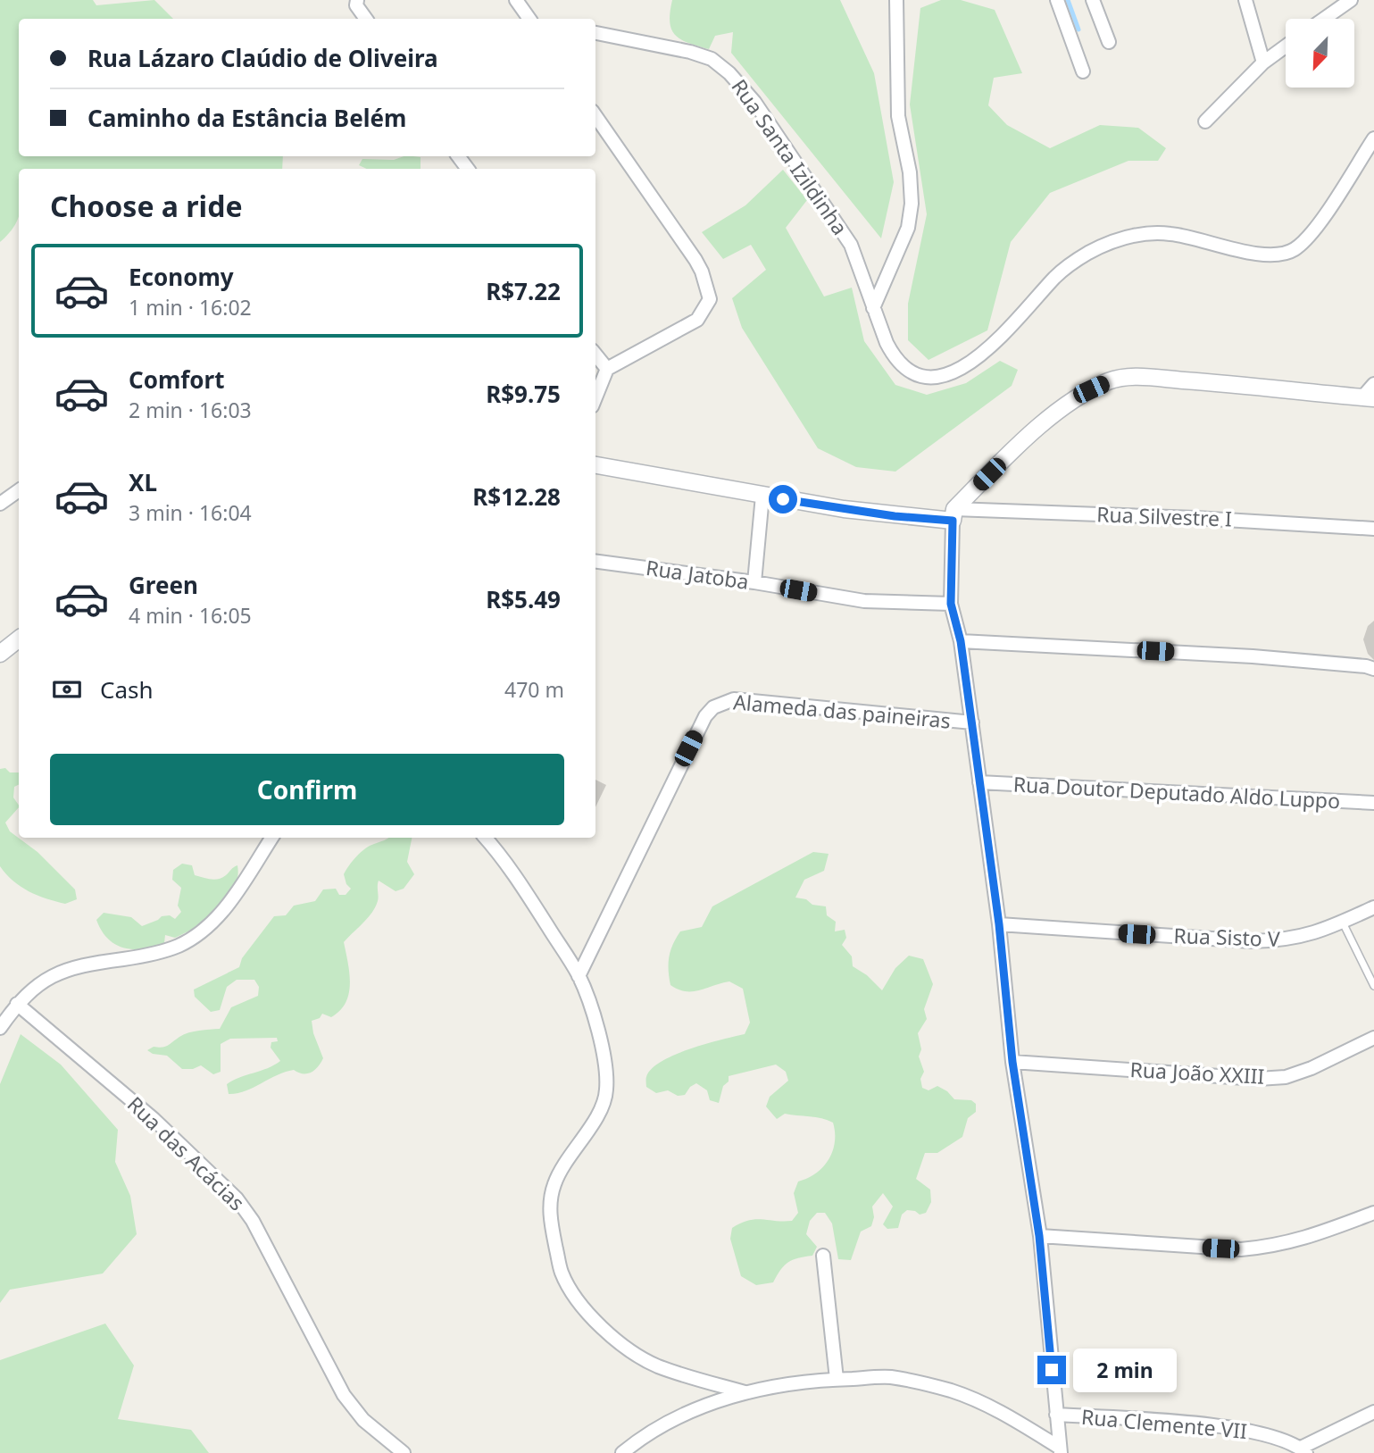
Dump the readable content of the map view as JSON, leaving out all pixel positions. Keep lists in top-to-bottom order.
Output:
{
  "streets": {
    "street": [
      "Rua Santa Izildinha",
      "Rua Silvestre I",
      "Rua Jatoba",
      "Alameda das paineiras",
      "Rua Doutor Deputado Aldo Luppo",
      "Rua Sisto V",
      "Rua João XXIII",
      "Rua das Acácias",
      "Rua Clemente VII"
    ]
  },
  "north": "bottom left",
  "page": {
    "banner": ["Rua Lázaro Claúdio de Oliveira", "Caminho da Estância Belém"],
    "heading": "Choose a ride",
    "list": [
      {
        "name": "Economy",
        "note": "1 min · 16:02",
        "value": "R$7.22"
      },
      {
        "name": "Comfort",
        "note": "2 min · 16:03",
        "value": "R$9.75"
      },
      {
        "name": "XL",
        "note": "3 min · 16:04",
        "value": "R$12.28"
      },
      {
        "name": "Green",
        "note": "4 min · 16:05",
        "value": "R$5.49"
      }
    ],
    "pay": ["Cash", "470 m"],
    "buttons": "Confirm",
    "bubble": "2 min"
  }
}
